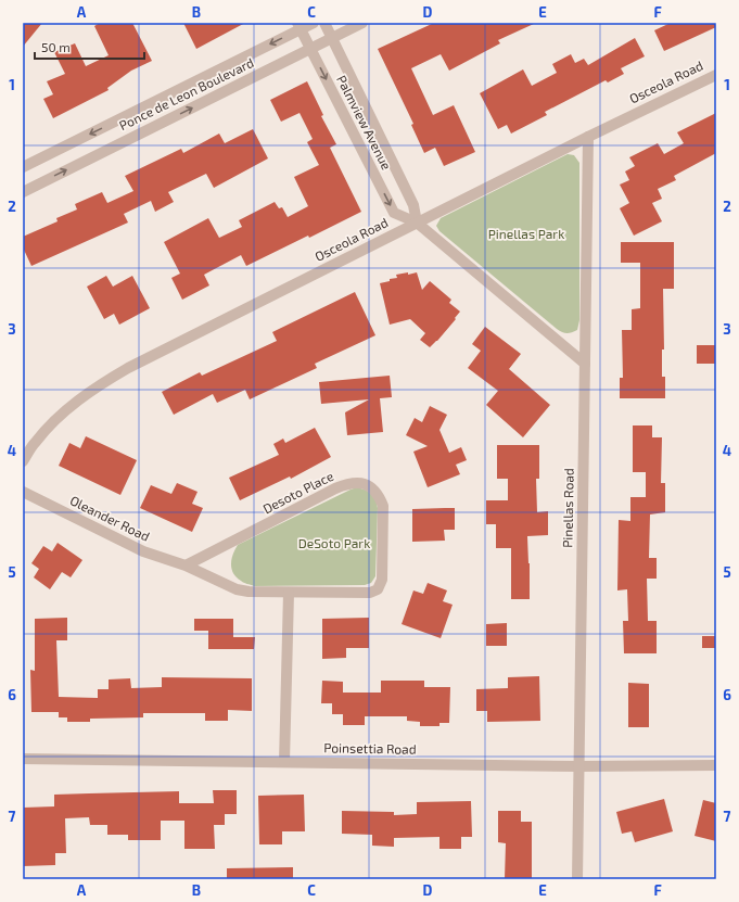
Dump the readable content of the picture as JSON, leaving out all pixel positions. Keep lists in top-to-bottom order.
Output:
{
  "streets": {
    "street": [
      "Osceola Road",
      "Ponce de Leon Boulevard",
      "Palmview Avenue",
      "Desoto Place",
      "Pinellas Road",
      "Oleander Road",
      "Poinsettia Road"
    ]
  },
  "crossings": [
    ["Osceola Road", "Palmview Avenue"],
    ["Osceola Road", "Pinellas Road"],
    ["Ponce de Leon Boulevard", "Palmview Avenue"],
    ["Palmview Avenue", "Pinellas Road"],
    ["Desoto Place", "Oleander Road"],
    ["Pinellas Road", "Poinsettia Road"]
  ],
  "parks": ["Pinellas Park", "DeSoto Park"],
  "scale_bar": "50 m",
  "grid": {
    "columns": [
      "A",
      "B",
      "C",
      "D",
      "E",
      "F"
    ],
    "rows": [
      "1",
      "2",
      "3",
      "4",
      "5",
      "6",
      "7"
    ]
  }
}
